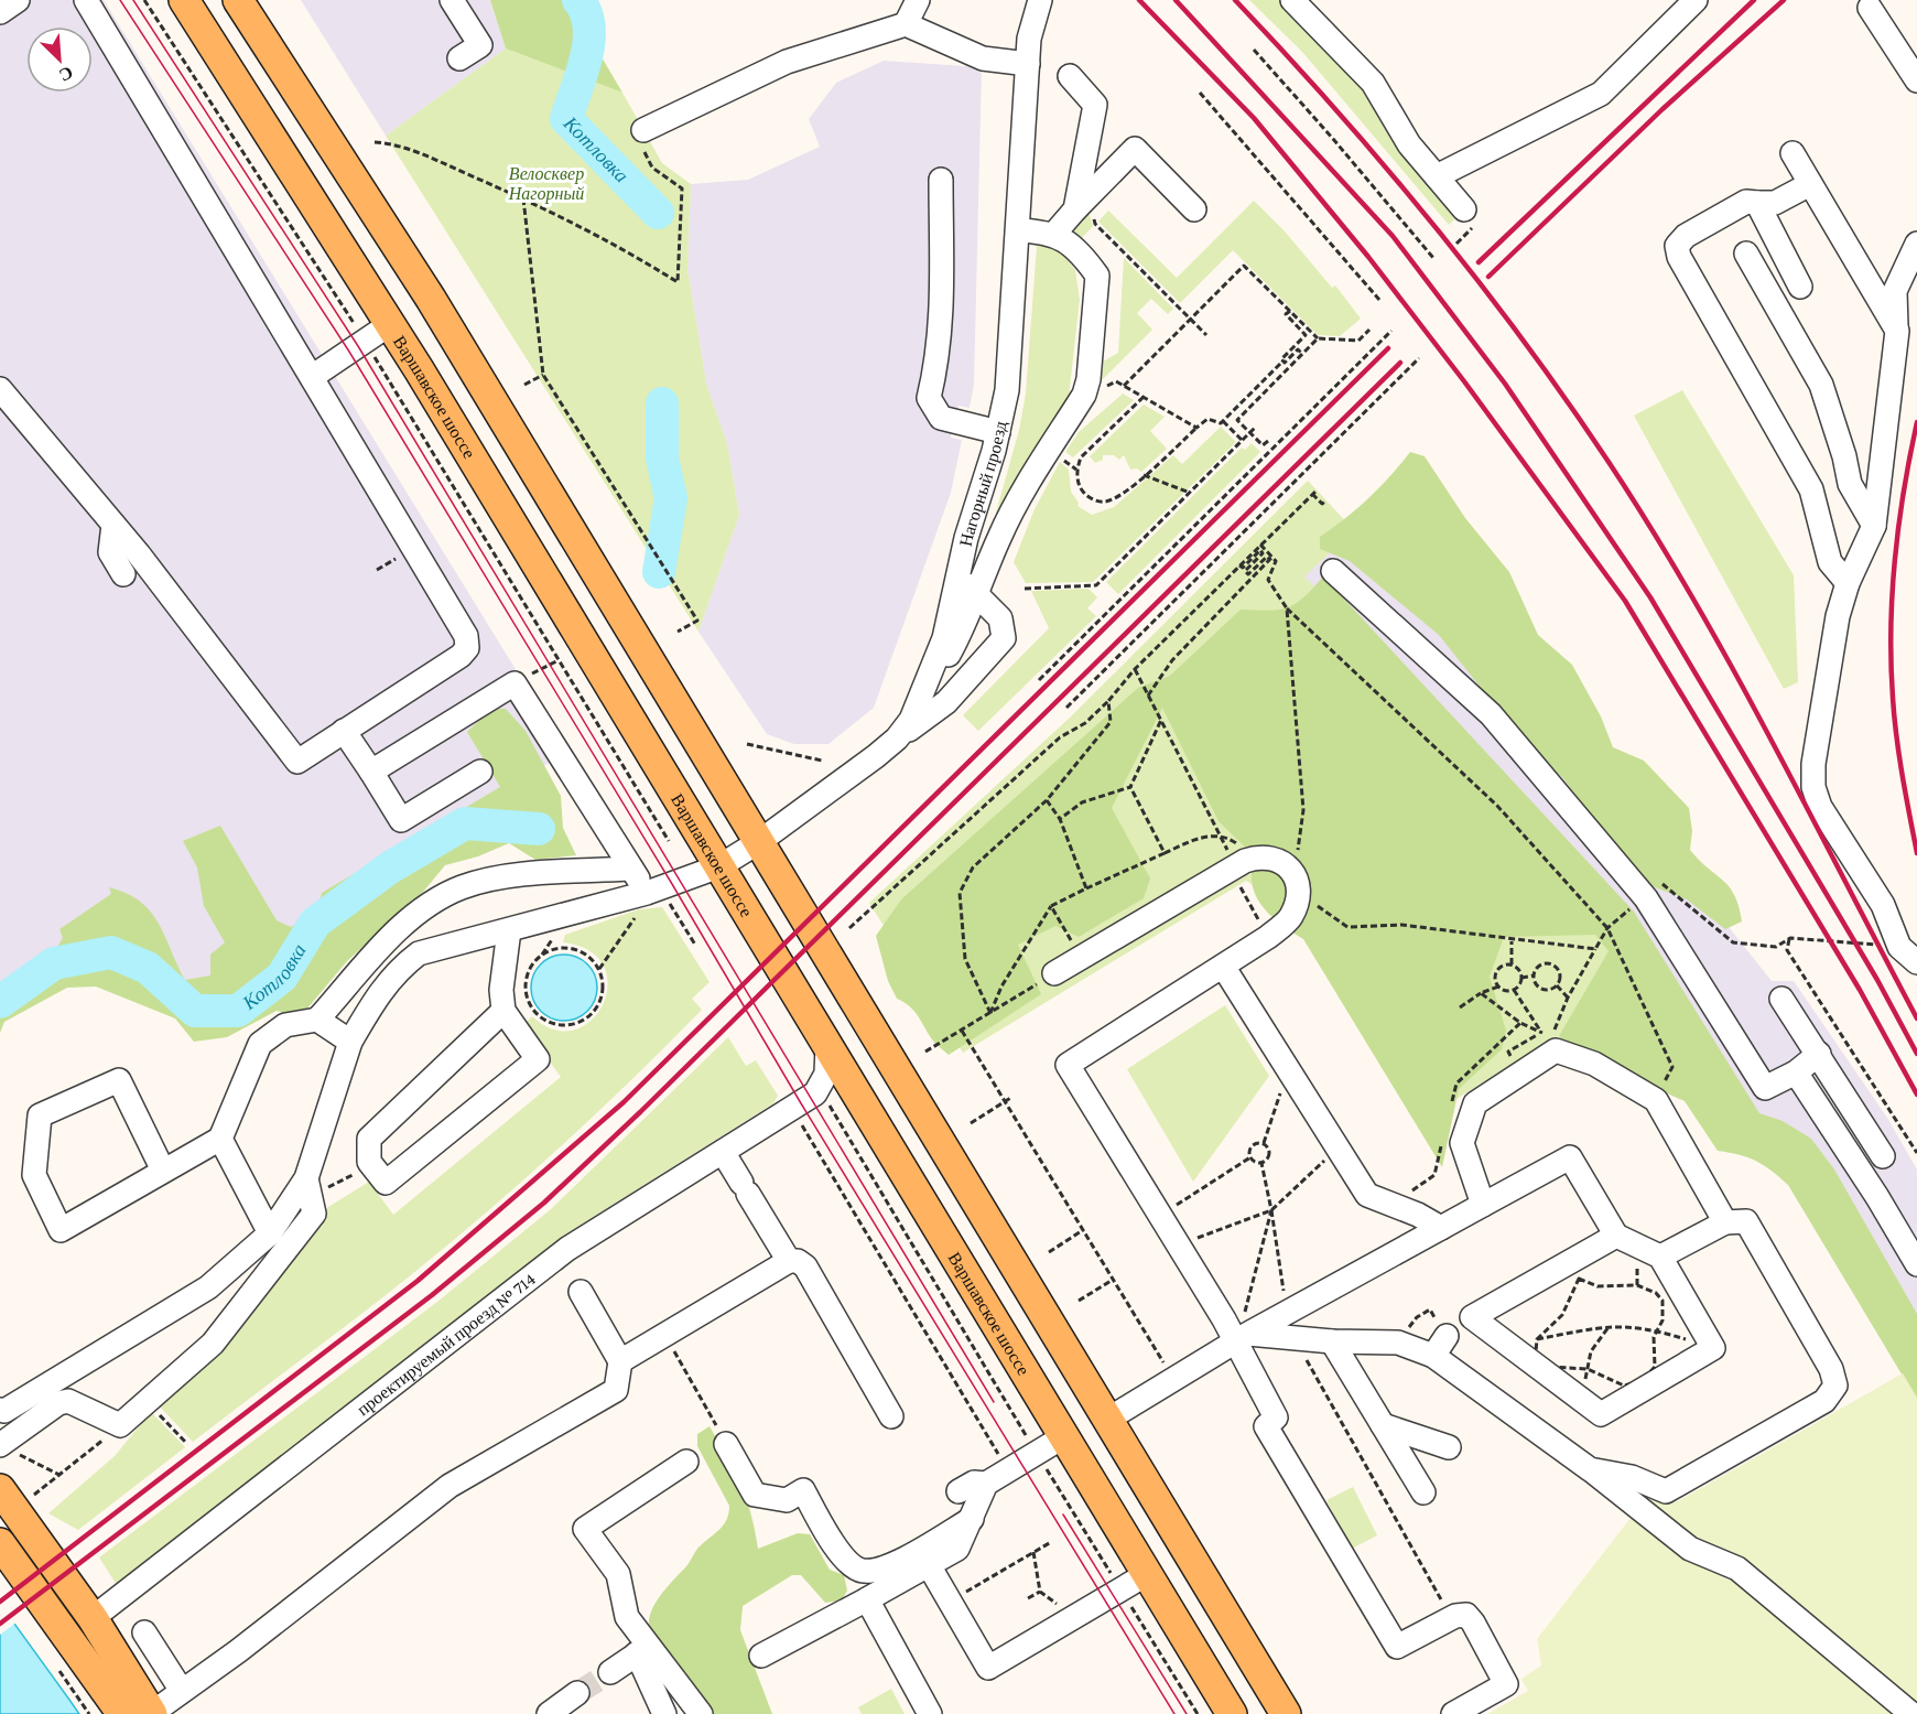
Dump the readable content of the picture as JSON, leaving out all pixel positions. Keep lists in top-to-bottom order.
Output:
{
  "streets": {
    "main road": ["Варшавское шоссе"],
    "street": ["Нагорный проезд", "проектируемый проезд № 714"]
  },
  "crossings": [
    ["Варшавское шоссе", "Нагорный проезд"]
  ],
  "water": ["Котловка"],
  "parks": ["Велосквер Нагорный"],
  "north": "bottom right"
}
